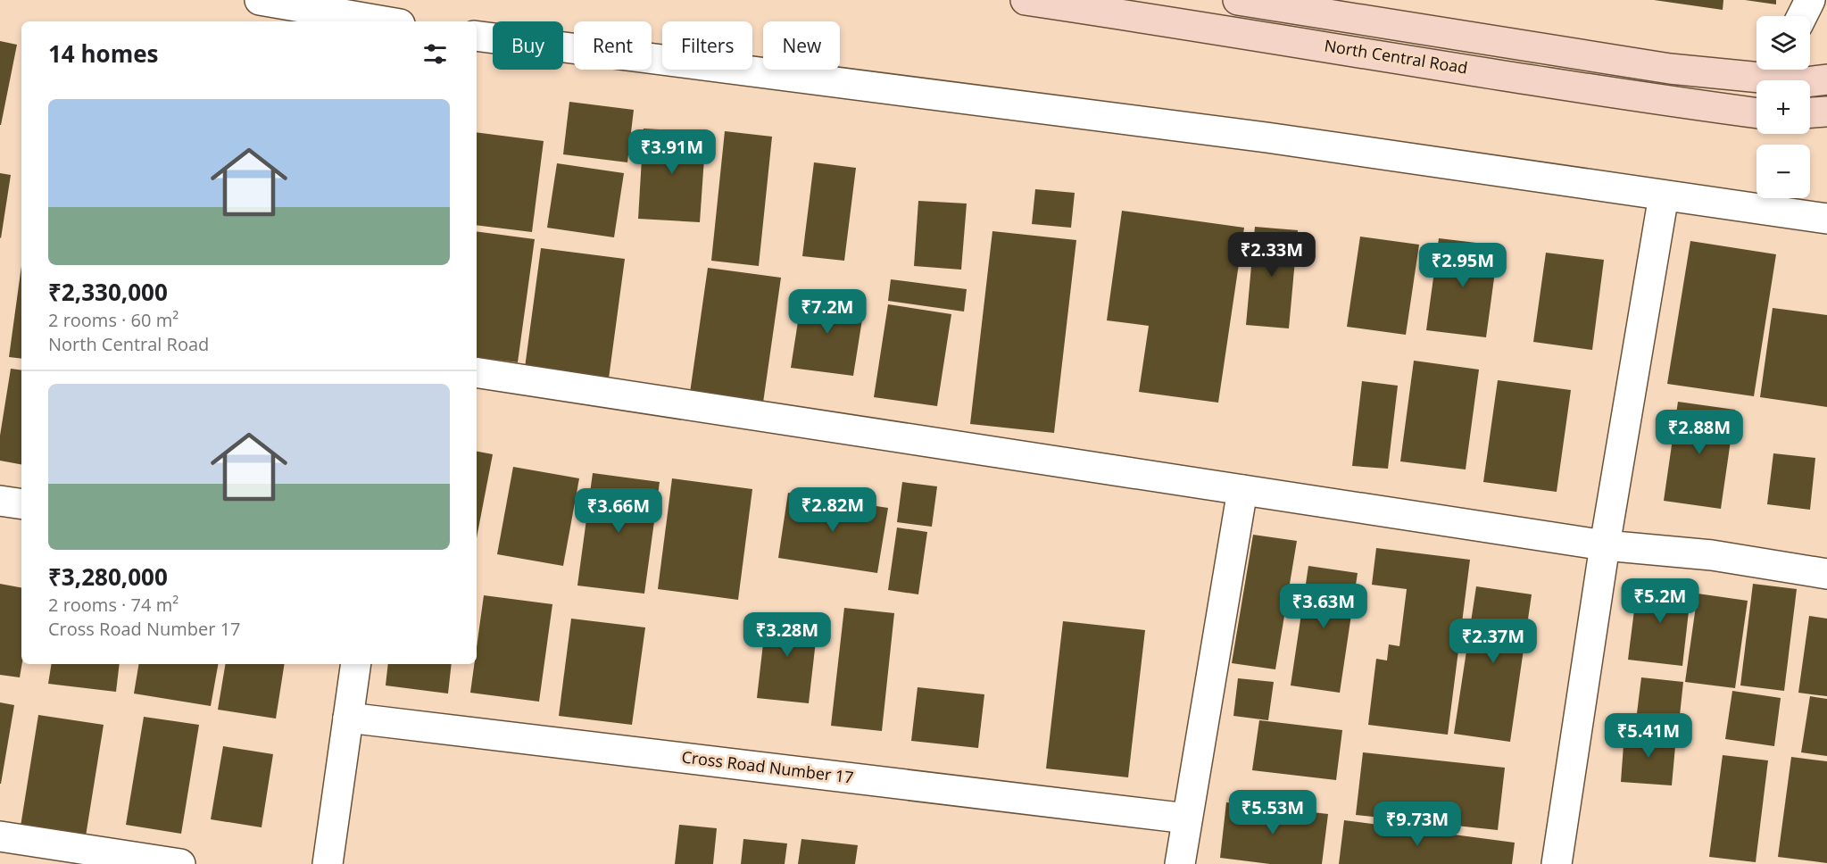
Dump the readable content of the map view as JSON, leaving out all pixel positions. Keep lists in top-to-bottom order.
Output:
{
  "streets": {
    "main road": ["North Central Road"],
    "street": ["Cross Road Number 17"]
  },
  "page": {
    "map_buttons": ["+", "−"],
    "chip": [
      "Buy",
      "Rent",
      "Filters",
      "New"
    ],
    "heading": "14 homes",
    "list": [
      {
        "name": "₹2,330,000",
        "note": "2 rooms · 60 m² · North Central Road"
      },
      {
        "name": "₹3,280,000",
        "note": "2 rooms · 74 m² · Cross Road Number 17"
      }
    ],
    "price": [
      "₹3.91M",
      "₹2.33M",
      "₹2.95M",
      "₹7.2M",
      "₹2.88M",
      "₹2.82M",
      "₹3.66M",
      "₹5.2M",
      "₹3.63M",
      "₹3.28M",
      "₹2.37M",
      "₹5.41M",
      "₹5.53M",
      "₹9.73M"
    ]
  }
}
